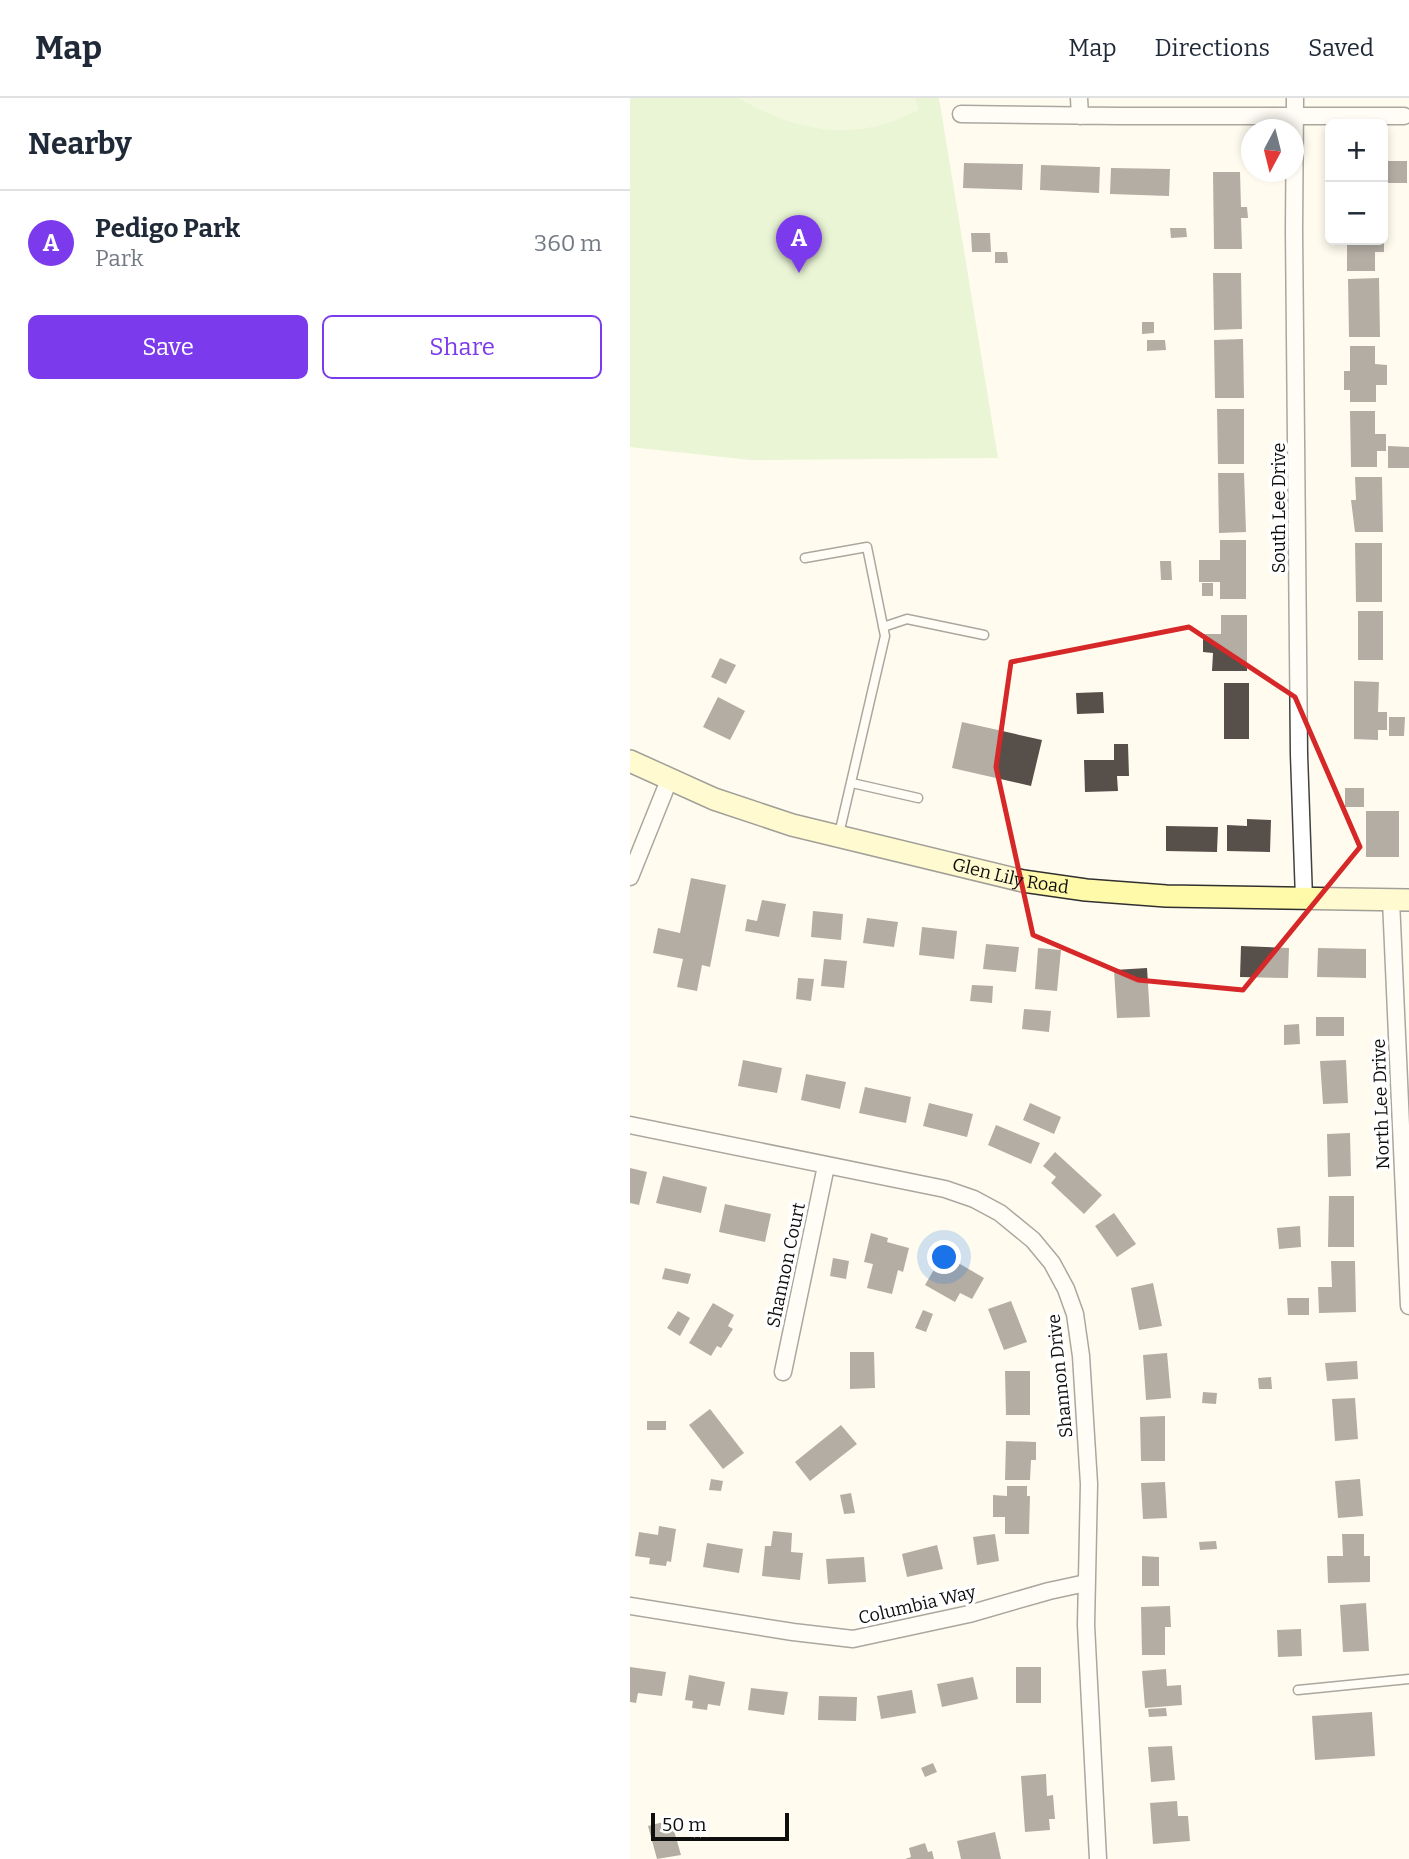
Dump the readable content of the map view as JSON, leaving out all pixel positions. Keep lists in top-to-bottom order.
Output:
{
  "streets": {
    "street": [
      "South Lee Drive",
      "Glen Lily Road",
      "North Lee Drive",
      "Shannon Court",
      "Shannon Drive",
      "Columbia Way"
    ]
  },
  "crossings": [
    ["South Lee Drive", "Glen Lily Road"],
    ["Glen Lily Road", "North Lee Drive"],
    ["Shannon Court", "Shannon Drive"],
    ["Shannon Drive", "Columbia Way"]
  ],
  "scale_bar": "50 m",
  "north": "bottom",
  "page": {
    "header": "Map",
    "nav": ["Map", "Directions", "Saved"],
    "heading": "Nearby",
    "map_buttons": ["+", "−"],
    "list": [
      {
        "mark": "A",
        "name": "Pedigo Park",
        "note": "Park",
        "value": "360 m"
      }
    ],
    "pins": "A",
    "buttons": ["Save", "Share"],
    "scale": "50 m"
  }
}
